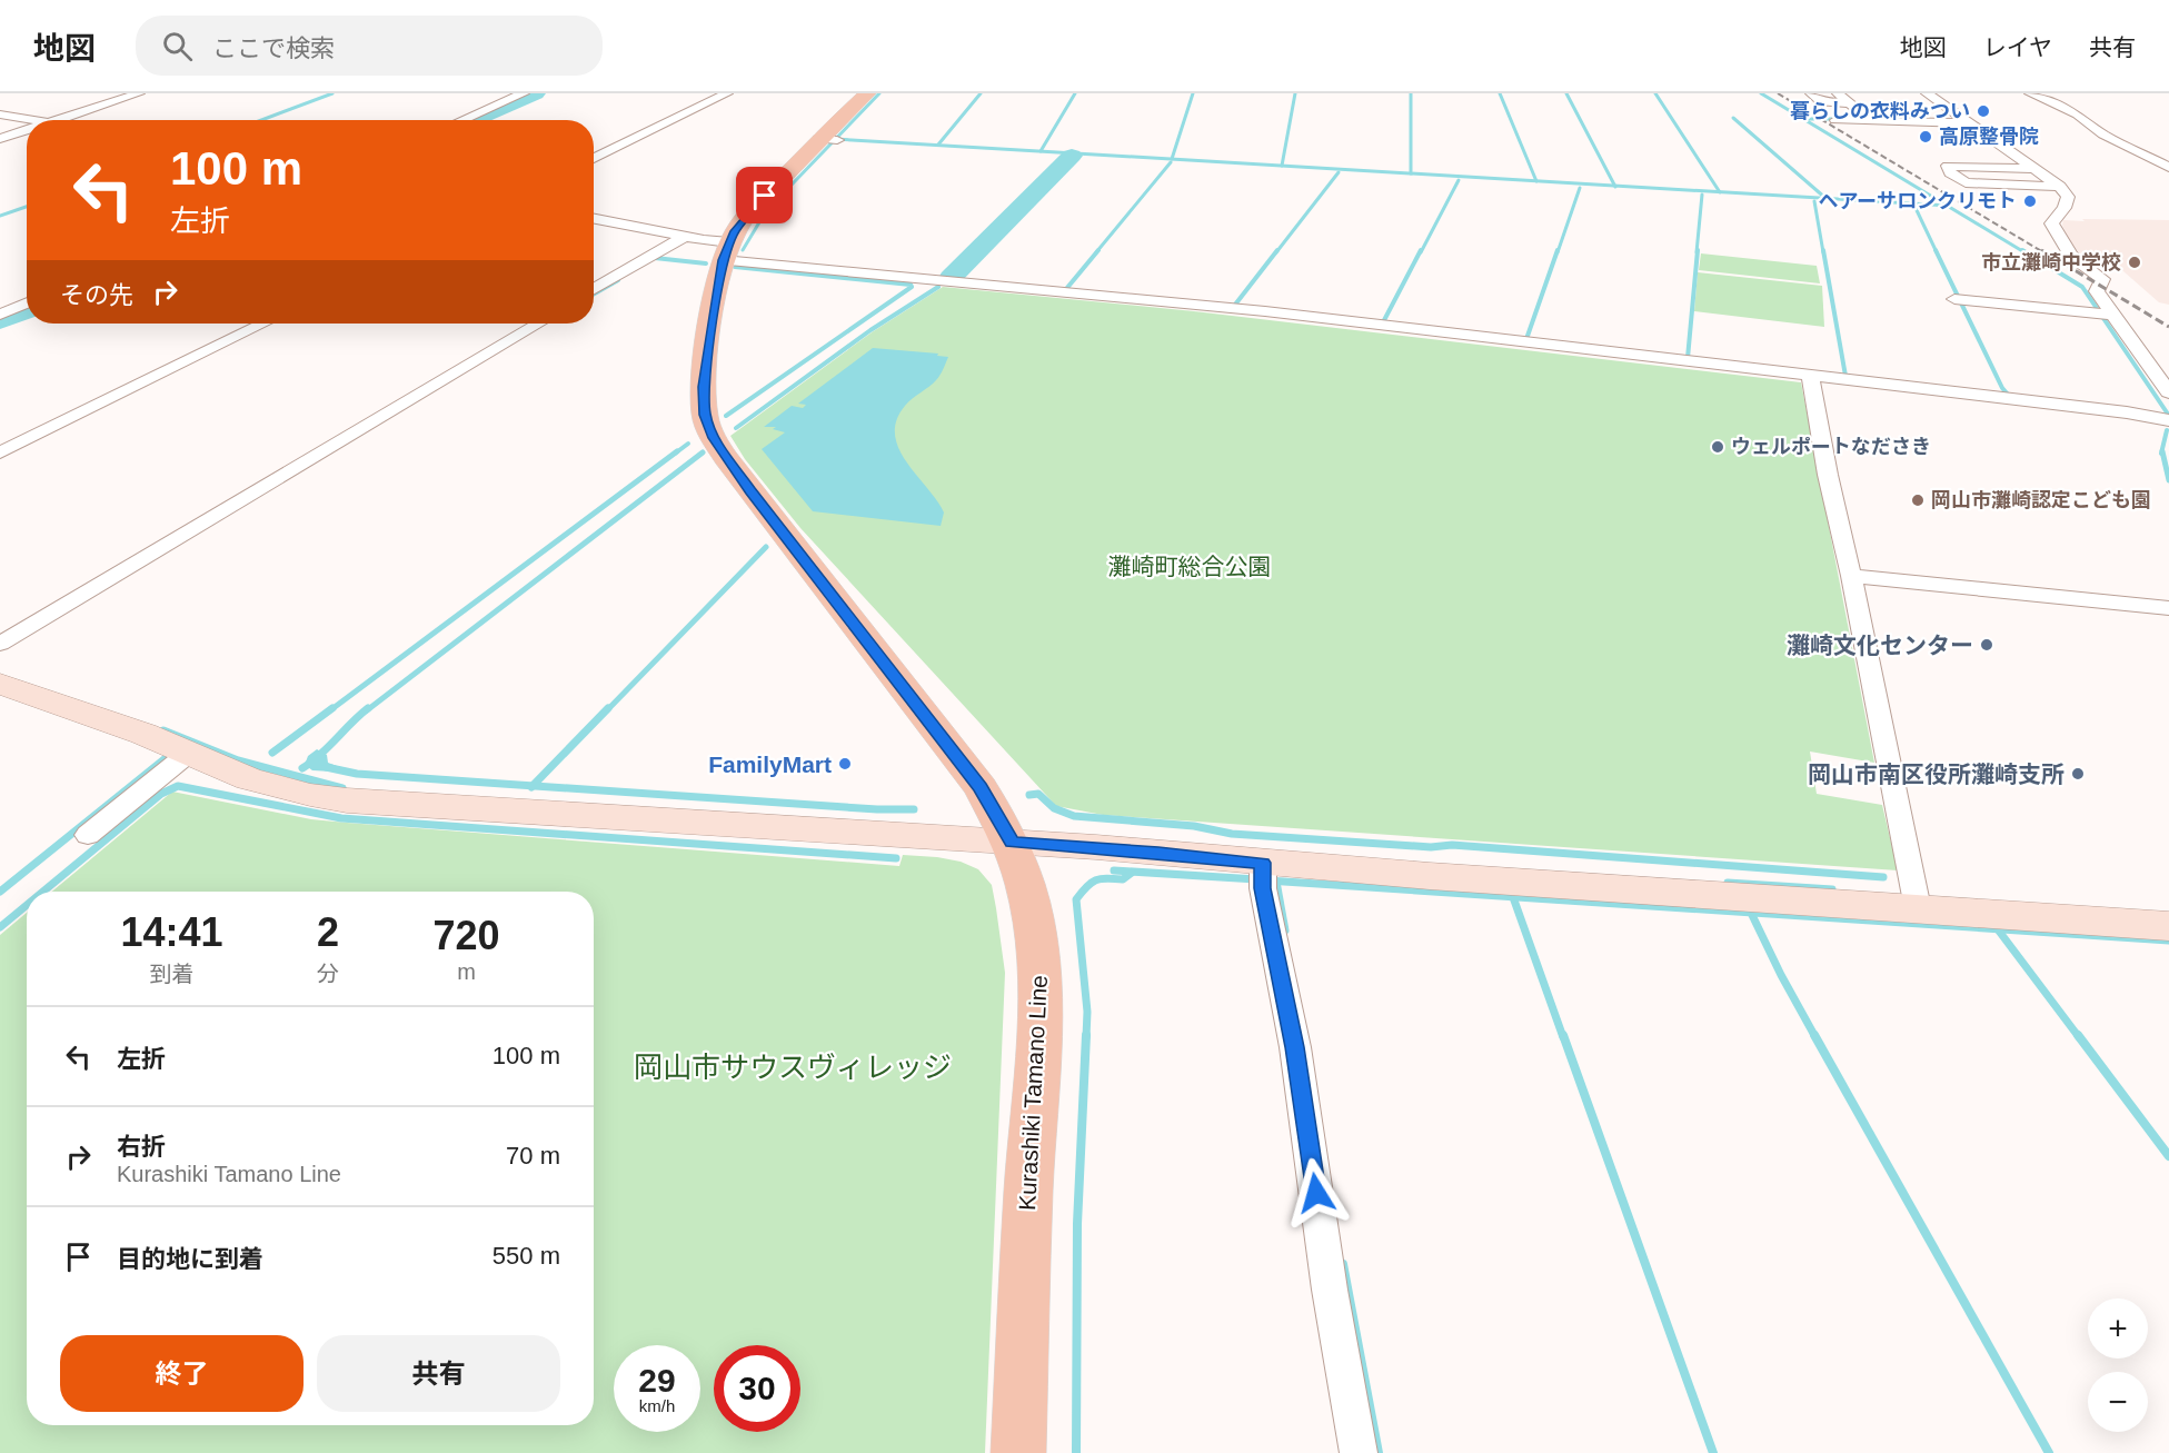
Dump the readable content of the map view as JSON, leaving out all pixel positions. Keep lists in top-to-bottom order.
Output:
{
  "streets": {
    "main road": ["Kurashiki Tamano Line"]
  },
  "parks": ["灘崎町総合公園", "岡山市サウスヴィレッジ"],
  "places": [
    "暮らしの衣料みつい",
    "高原整骨院",
    "ヘアーサロンクリモト",
    "市立灘崎中学校",
    "ウェルポートなださき",
    "岡山市灘崎認定こども園",
    "灘崎文化センター",
    "FamilyMart",
    "岡山市南区役所灘崎支所"
  ],
  "page": {
    "header": "地図",
    "search": "ここで検索",
    "nav": ["地図", "レイヤ", "共有"],
    "turn": ["100 m", "左折"],
    "then": "その先",
    "eta": [
      "14:41",
      "到着",
      "2",
      "分",
      "720",
      "m"
    ],
    "list": [
      {
        "name": "左折",
        "value": "100 m"
      },
      {
        "name": "右折",
        "note": "Kurashiki Tamano Line",
        "value": "70 m"
      },
      {
        "name": "目的地に到着",
        "value": "550 m"
      }
    ],
    "map_buttons": ["+", "−"],
    "buttons": ["終了", "共有"],
    "speed": "29 km/h",
    "limit": "30"
  }
}
